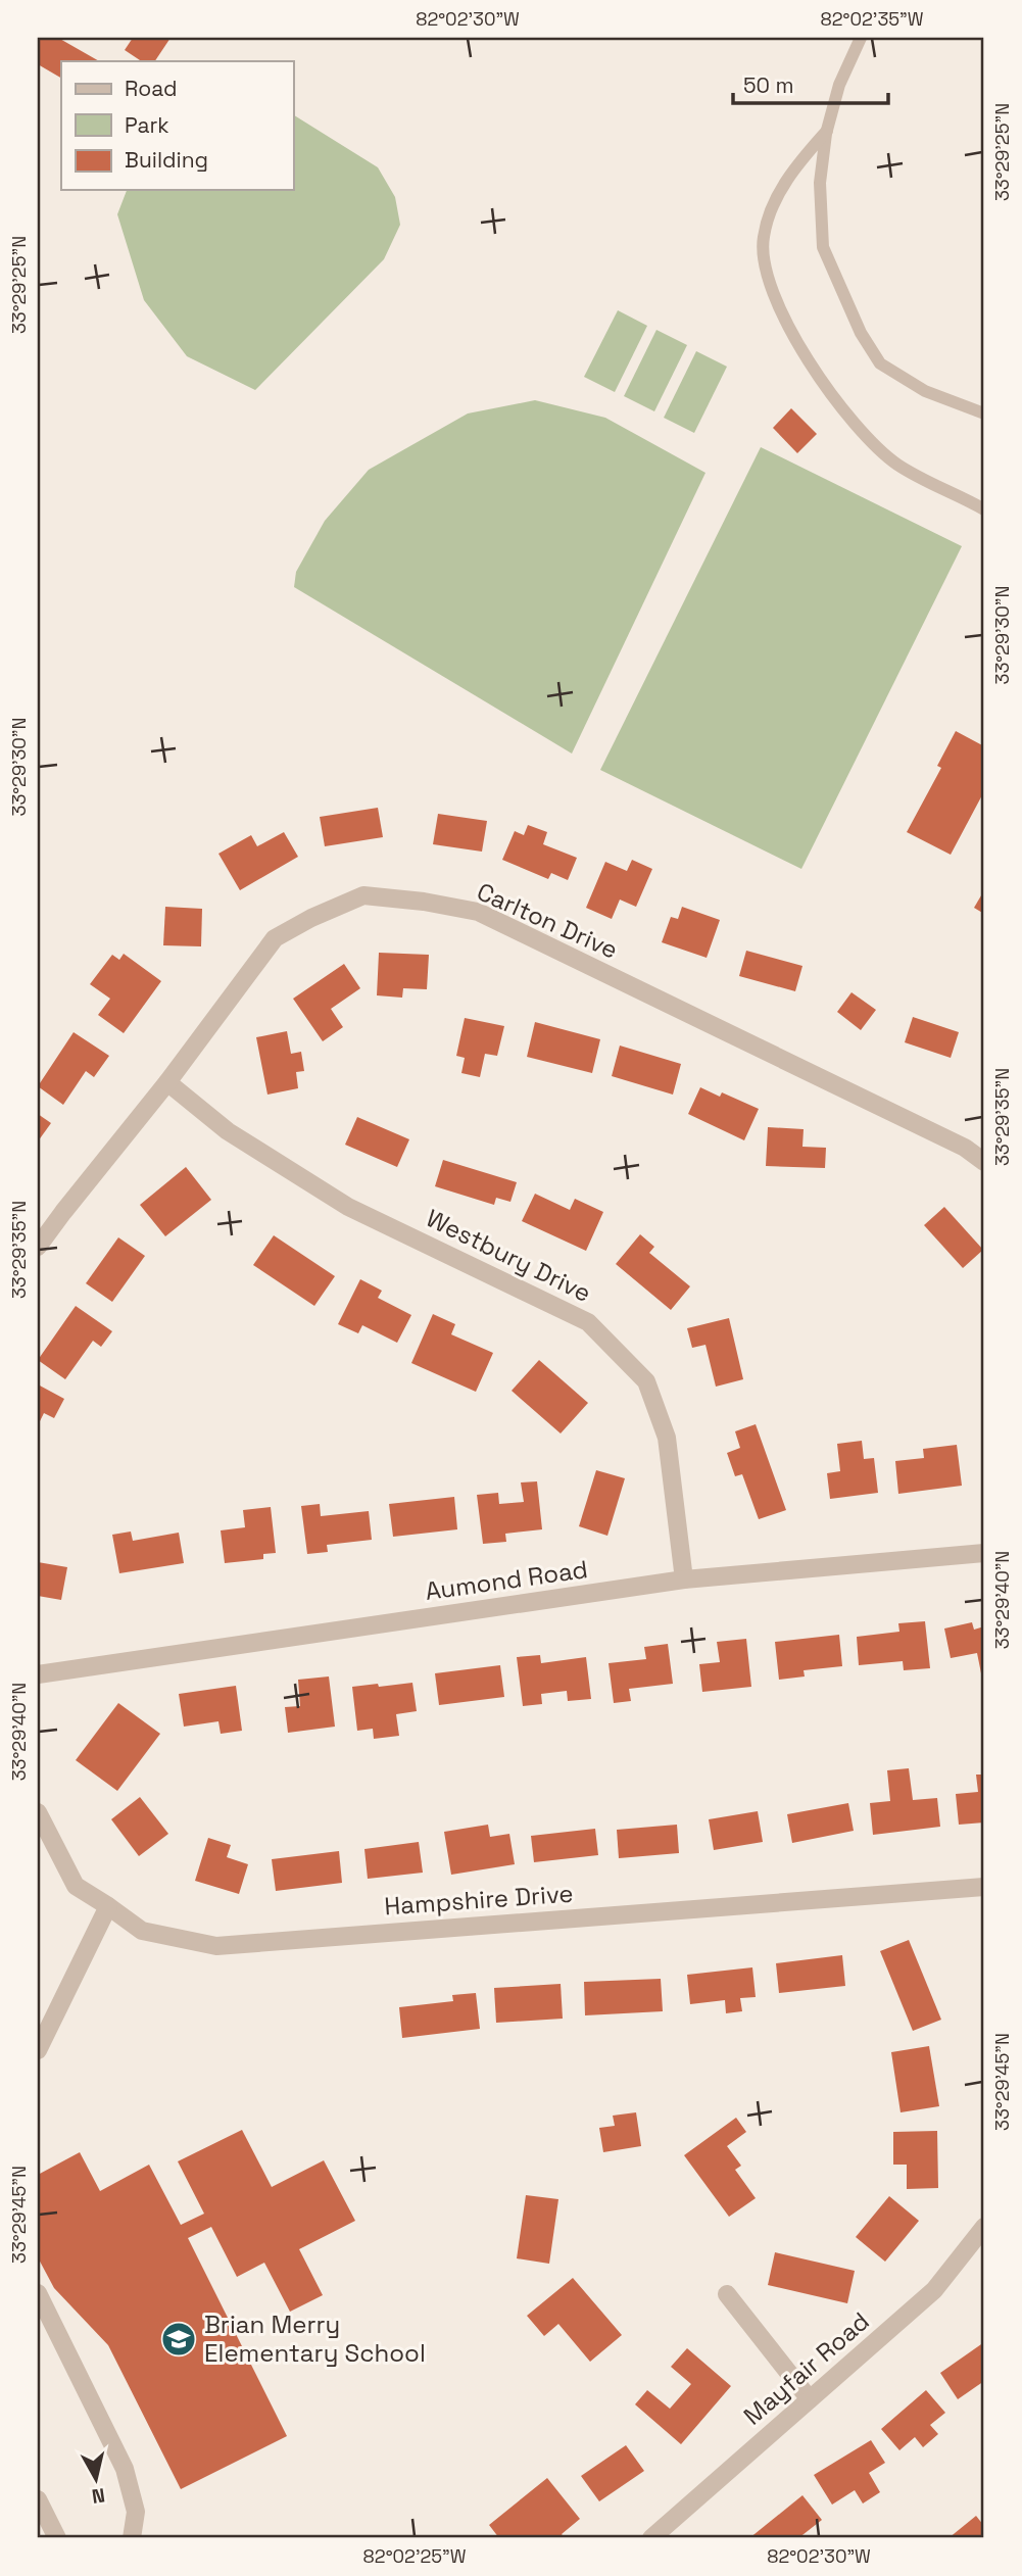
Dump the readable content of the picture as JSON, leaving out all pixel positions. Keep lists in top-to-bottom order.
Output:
{
  "streets": {
    "street": [
      "Carlton Drive",
      "Westbury Drive",
      "Aumond Road",
      "Hampshire Drive",
      "Mayfair Road"
    ]
  },
  "crossings": [
    ["Carlton Drive", "Westbury Drive"],
    ["Westbury Drive", "Aumond Road"]
  ],
  "places": {
    "school or university": ["Brian Merry Elementary School"]
  },
  "legend": ["Road", "Park", "Building"],
  "scale_bar": "50 m",
  "north": "bottom",
  "coordinates": [
    "82°02'30\"W",
    "82°02'35\"W",
    "33°29'25\"N",
    "33°29'30\"N",
    "33°29'35\"N",
    "33°29'40\"N",
    "33°29'45\"N",
    "82°02'25\"W"
  ]
}
